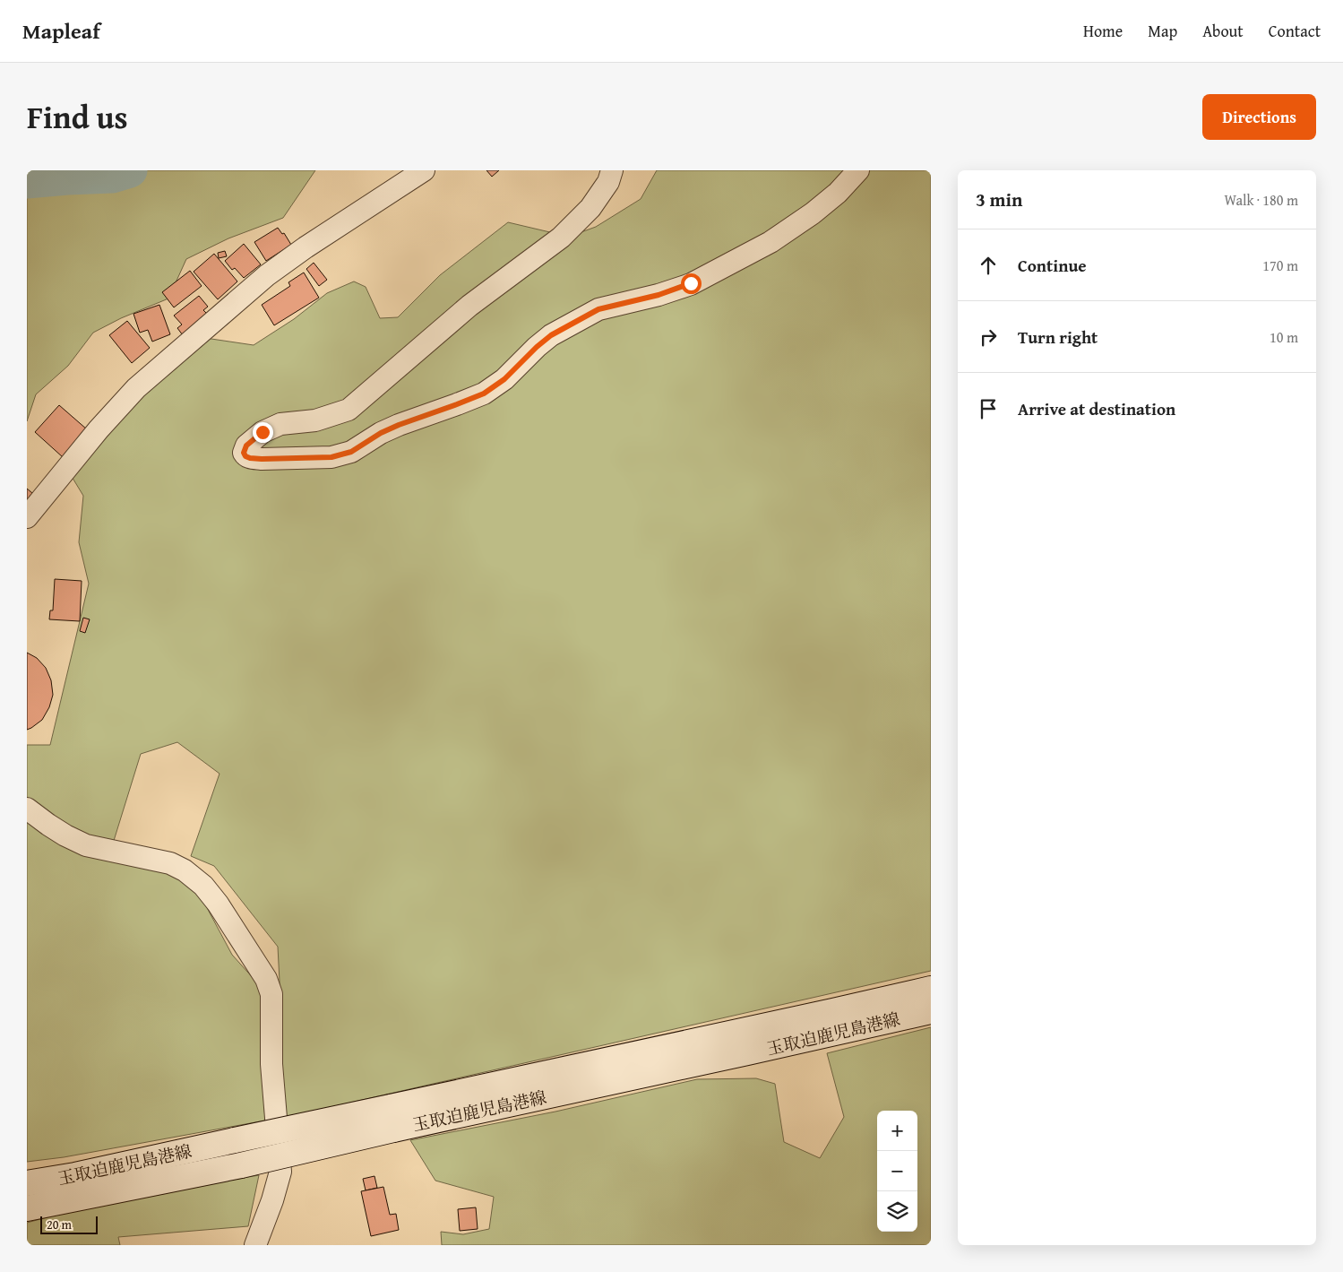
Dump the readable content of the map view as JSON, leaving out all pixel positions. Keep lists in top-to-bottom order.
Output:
{
  "streets": {
    "main road": ["玉取迫鹿児島港線"]
  },
  "scale_bar": "20 m",
  "page": {
    "header": "Mapleaf",
    "nav": [
      "Home",
      "Map",
      "About",
      "Contact"
    ],
    "title": "Find us",
    "buttons": "Directions",
    "heading": ["3 min", "Walk · 180 m"],
    "list": [
      ["Continue", "170 m"],
      ["Turn right", "10 m"],
      "Arrive at destination"
    ],
    "map_buttons": ["+", "−"],
    "scale": "20 m"
  }
}
